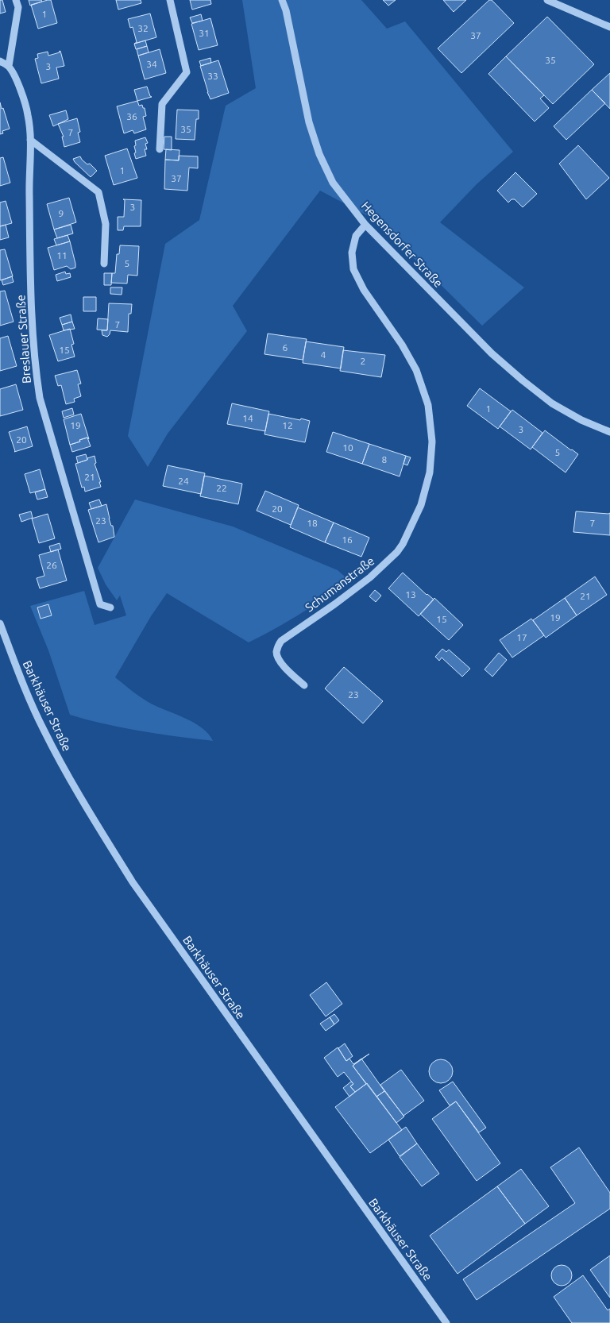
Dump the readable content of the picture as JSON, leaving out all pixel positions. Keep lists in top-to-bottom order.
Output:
{
  "streets": {
    "street": [
      "Hegensdorfer Straße",
      "Breslauer Straße",
      "Schumanstraße",
      "Barkhäuser Straße"
    ]
  },
  "crossings": [
    ["Hegensdorfer Straße", "Schumanstraße"]
  ],
  "house_numbers": [
    "1",
    "32",
    "31",
    "37",
    "35",
    "34",
    "3",
    "33",
    "36",
    "35",
    "7",
    "1",
    "37",
    "3",
    "9",
    "11",
    "5",
    "7",
    "6",
    "15",
    "4",
    "2",
    "1",
    "14",
    "19",
    "12",
    "3",
    "20",
    "10",
    "5",
    "8",
    "21",
    "24",
    "22",
    "20",
    "23",
    "18",
    "7",
    "16",
    "26",
    "13",
    "21",
    "19",
    "15",
    "17",
    "23"
  ]
}
